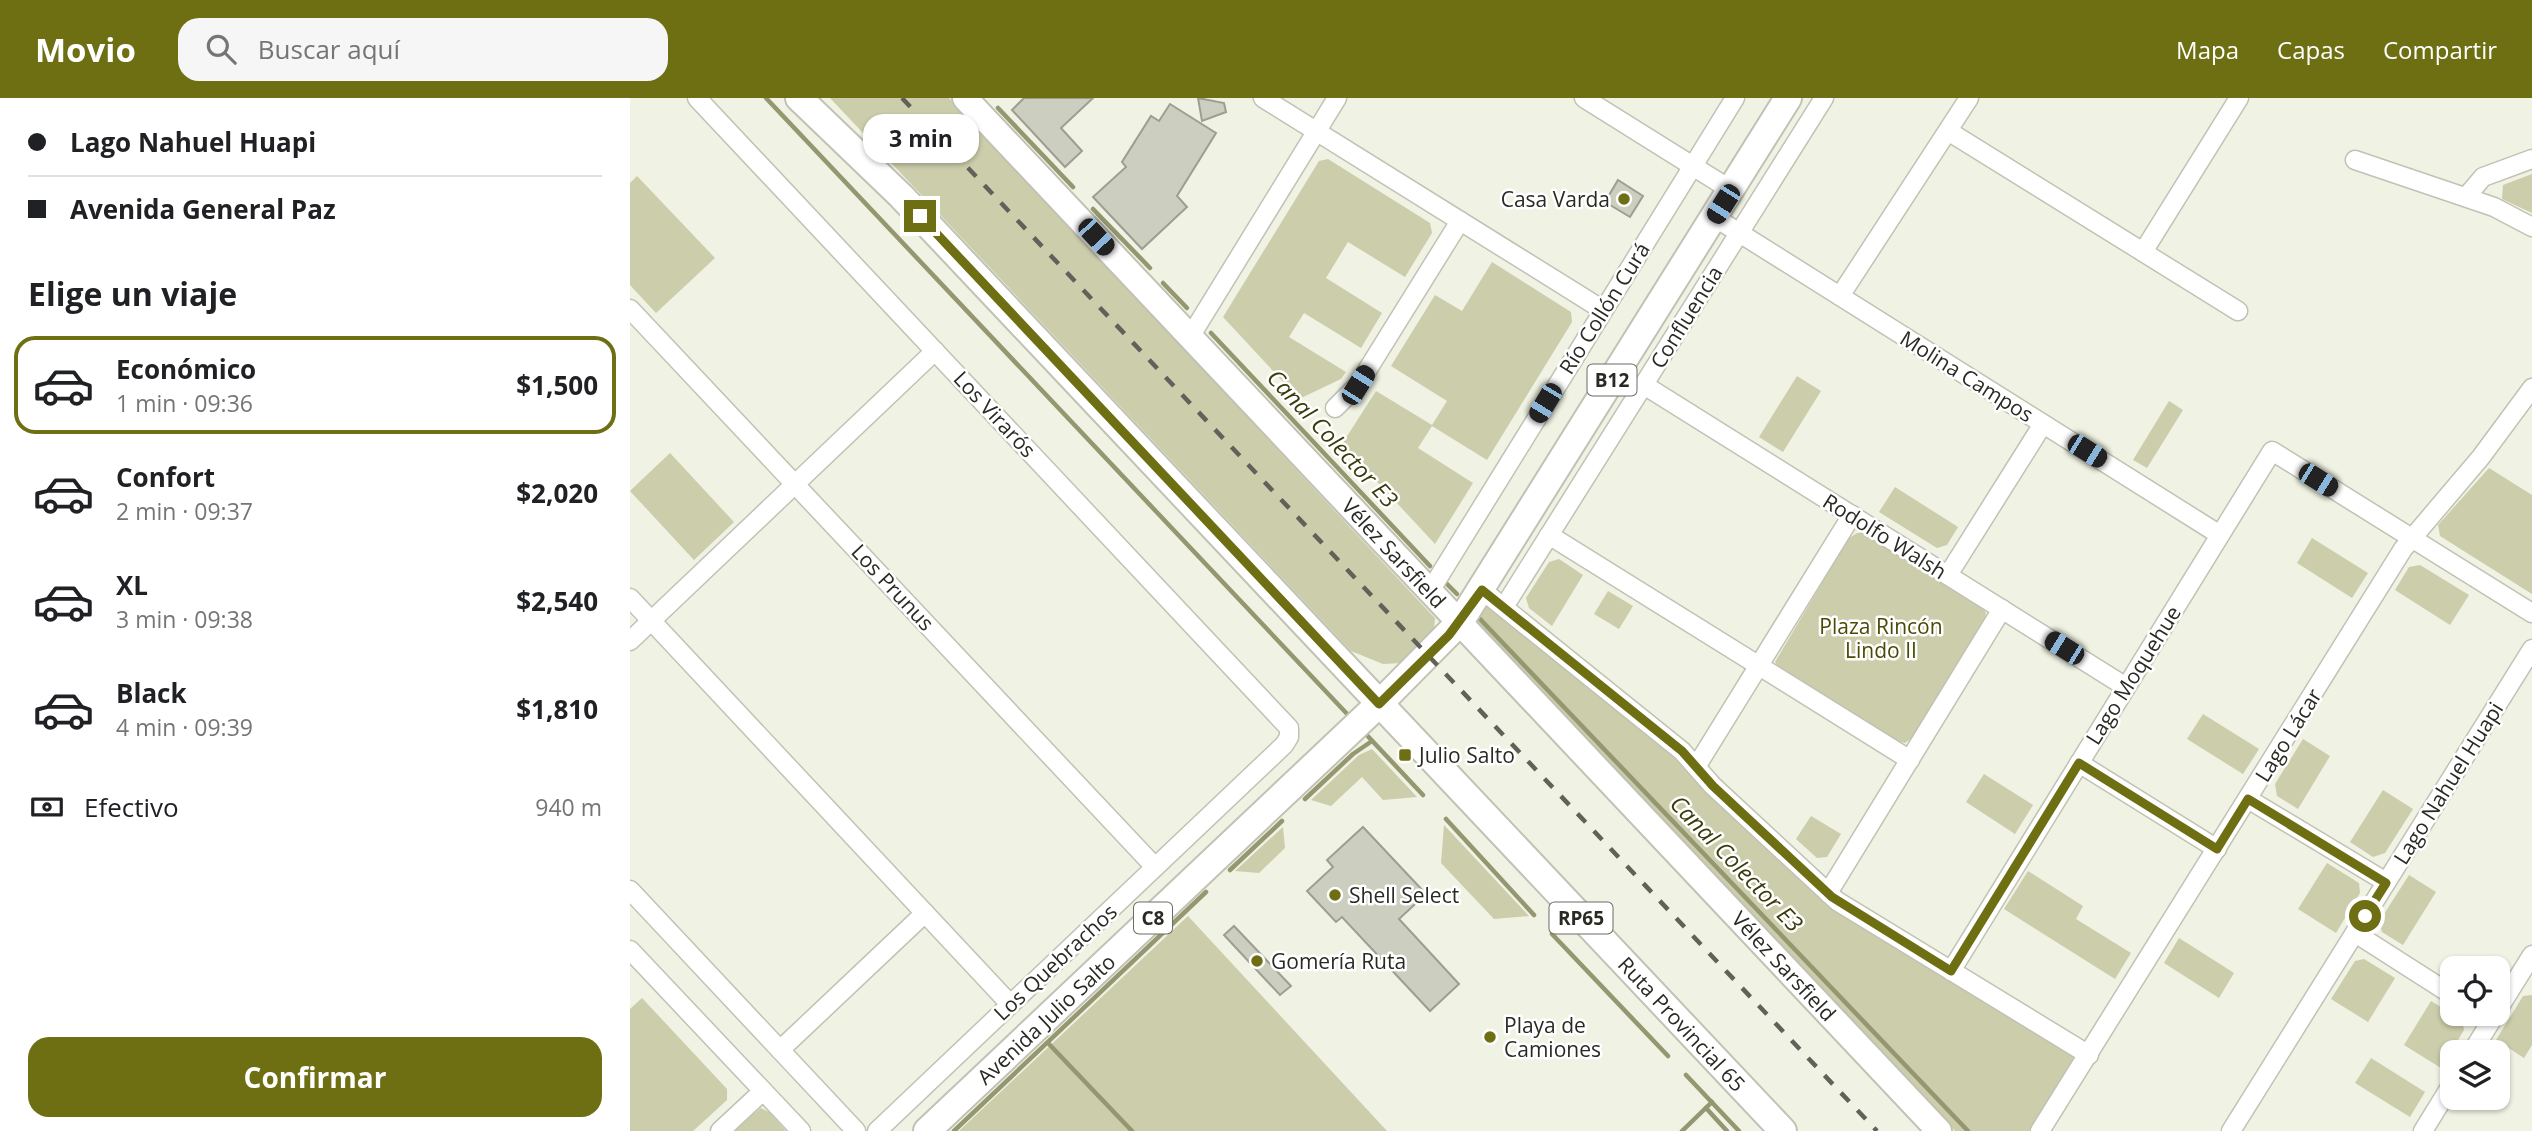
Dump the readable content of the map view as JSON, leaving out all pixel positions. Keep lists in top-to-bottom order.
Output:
{
  "streets": {
    "main road": [
      "B12",
      "C8",
      "RP65",
      "Avenida Julio Salto",
      "Ruta Provincial 65"
    ],
    "street": [
      "Río Collón Curá",
      "Confluencia",
      "Molina Campos",
      "Los Virarós",
      "Rodolfo Walsh",
      "Vélez Sarsfield",
      "Los Prunus",
      "Lago Moquehue",
      "Lago Lácar",
      "Lago Nahuel Huapi",
      "Los Quebrachos"
    ]
  },
  "crossings": [
    ["Río Collón Curá", "Vélez Sarsfield"],
    ["Confluencia", "Molina Campos"],
    ["Confluencia", "Rodolfo Walsh"],
    ["Molina Campos", "B12"],
    ["Molina Campos", "Lago Moquehue"],
    ["B12", "Vélez Sarsfield"],
    ["B12", "RP65"],
    ["B12", "Avenida Julio Salto"],
    ["B12", "Ruta Provincial 65"],
    ["Los Virarós", "Los Quebrachos"],
    ["Rodolfo Walsh", "Lago Moquehue"],
    ["Los Prunus", "Los Quebrachos"],
    ["Lago Moquehue", "Lago Lácar"],
    ["RP65", "Avenida Julio Salto"],
    ["RP65", "Ruta Provincial 65"],
    ["Avenida Julio Salto", "Ruta Provincial 65"]
  ],
  "water": ["Canal Colector E3"],
  "parks": ["Plaza Rincón Lindo II"],
  "places": {
    "other": [
      "Casa Varda",
      "Shell Select",
      "Gomería Ruta",
      "Playa de Camiones"
    ],
    "transit": ["Julio Salto"]
  },
  "page": {
    "header": "Movio",
    "search": "Buscar aquí",
    "nav": ["Mapa", "Capas", "Compartir"],
    "banner": ["Lago Nahuel Huapi", "Avenida General Paz"],
    "bubble": "3 min",
    "heading": "Elige un viaje",
    "list": [
      {
        "name": "Económico",
        "note": "1 min · 09:36",
        "value": "$1,500"
      },
      {
        "name": "Confort",
        "note": "2 min · 09:37",
        "value": "$2,020"
      },
      {
        "name": "XL",
        "note": "3 min · 09:38",
        "value": "$2,540"
      },
      {
        "name": "Black",
        "note": "4 min · 09:39",
        "value": "$1,810"
      }
    ],
    "pay": ["Efectivo", "940 m"],
    "buttons": "Confirmar"
  }
}
